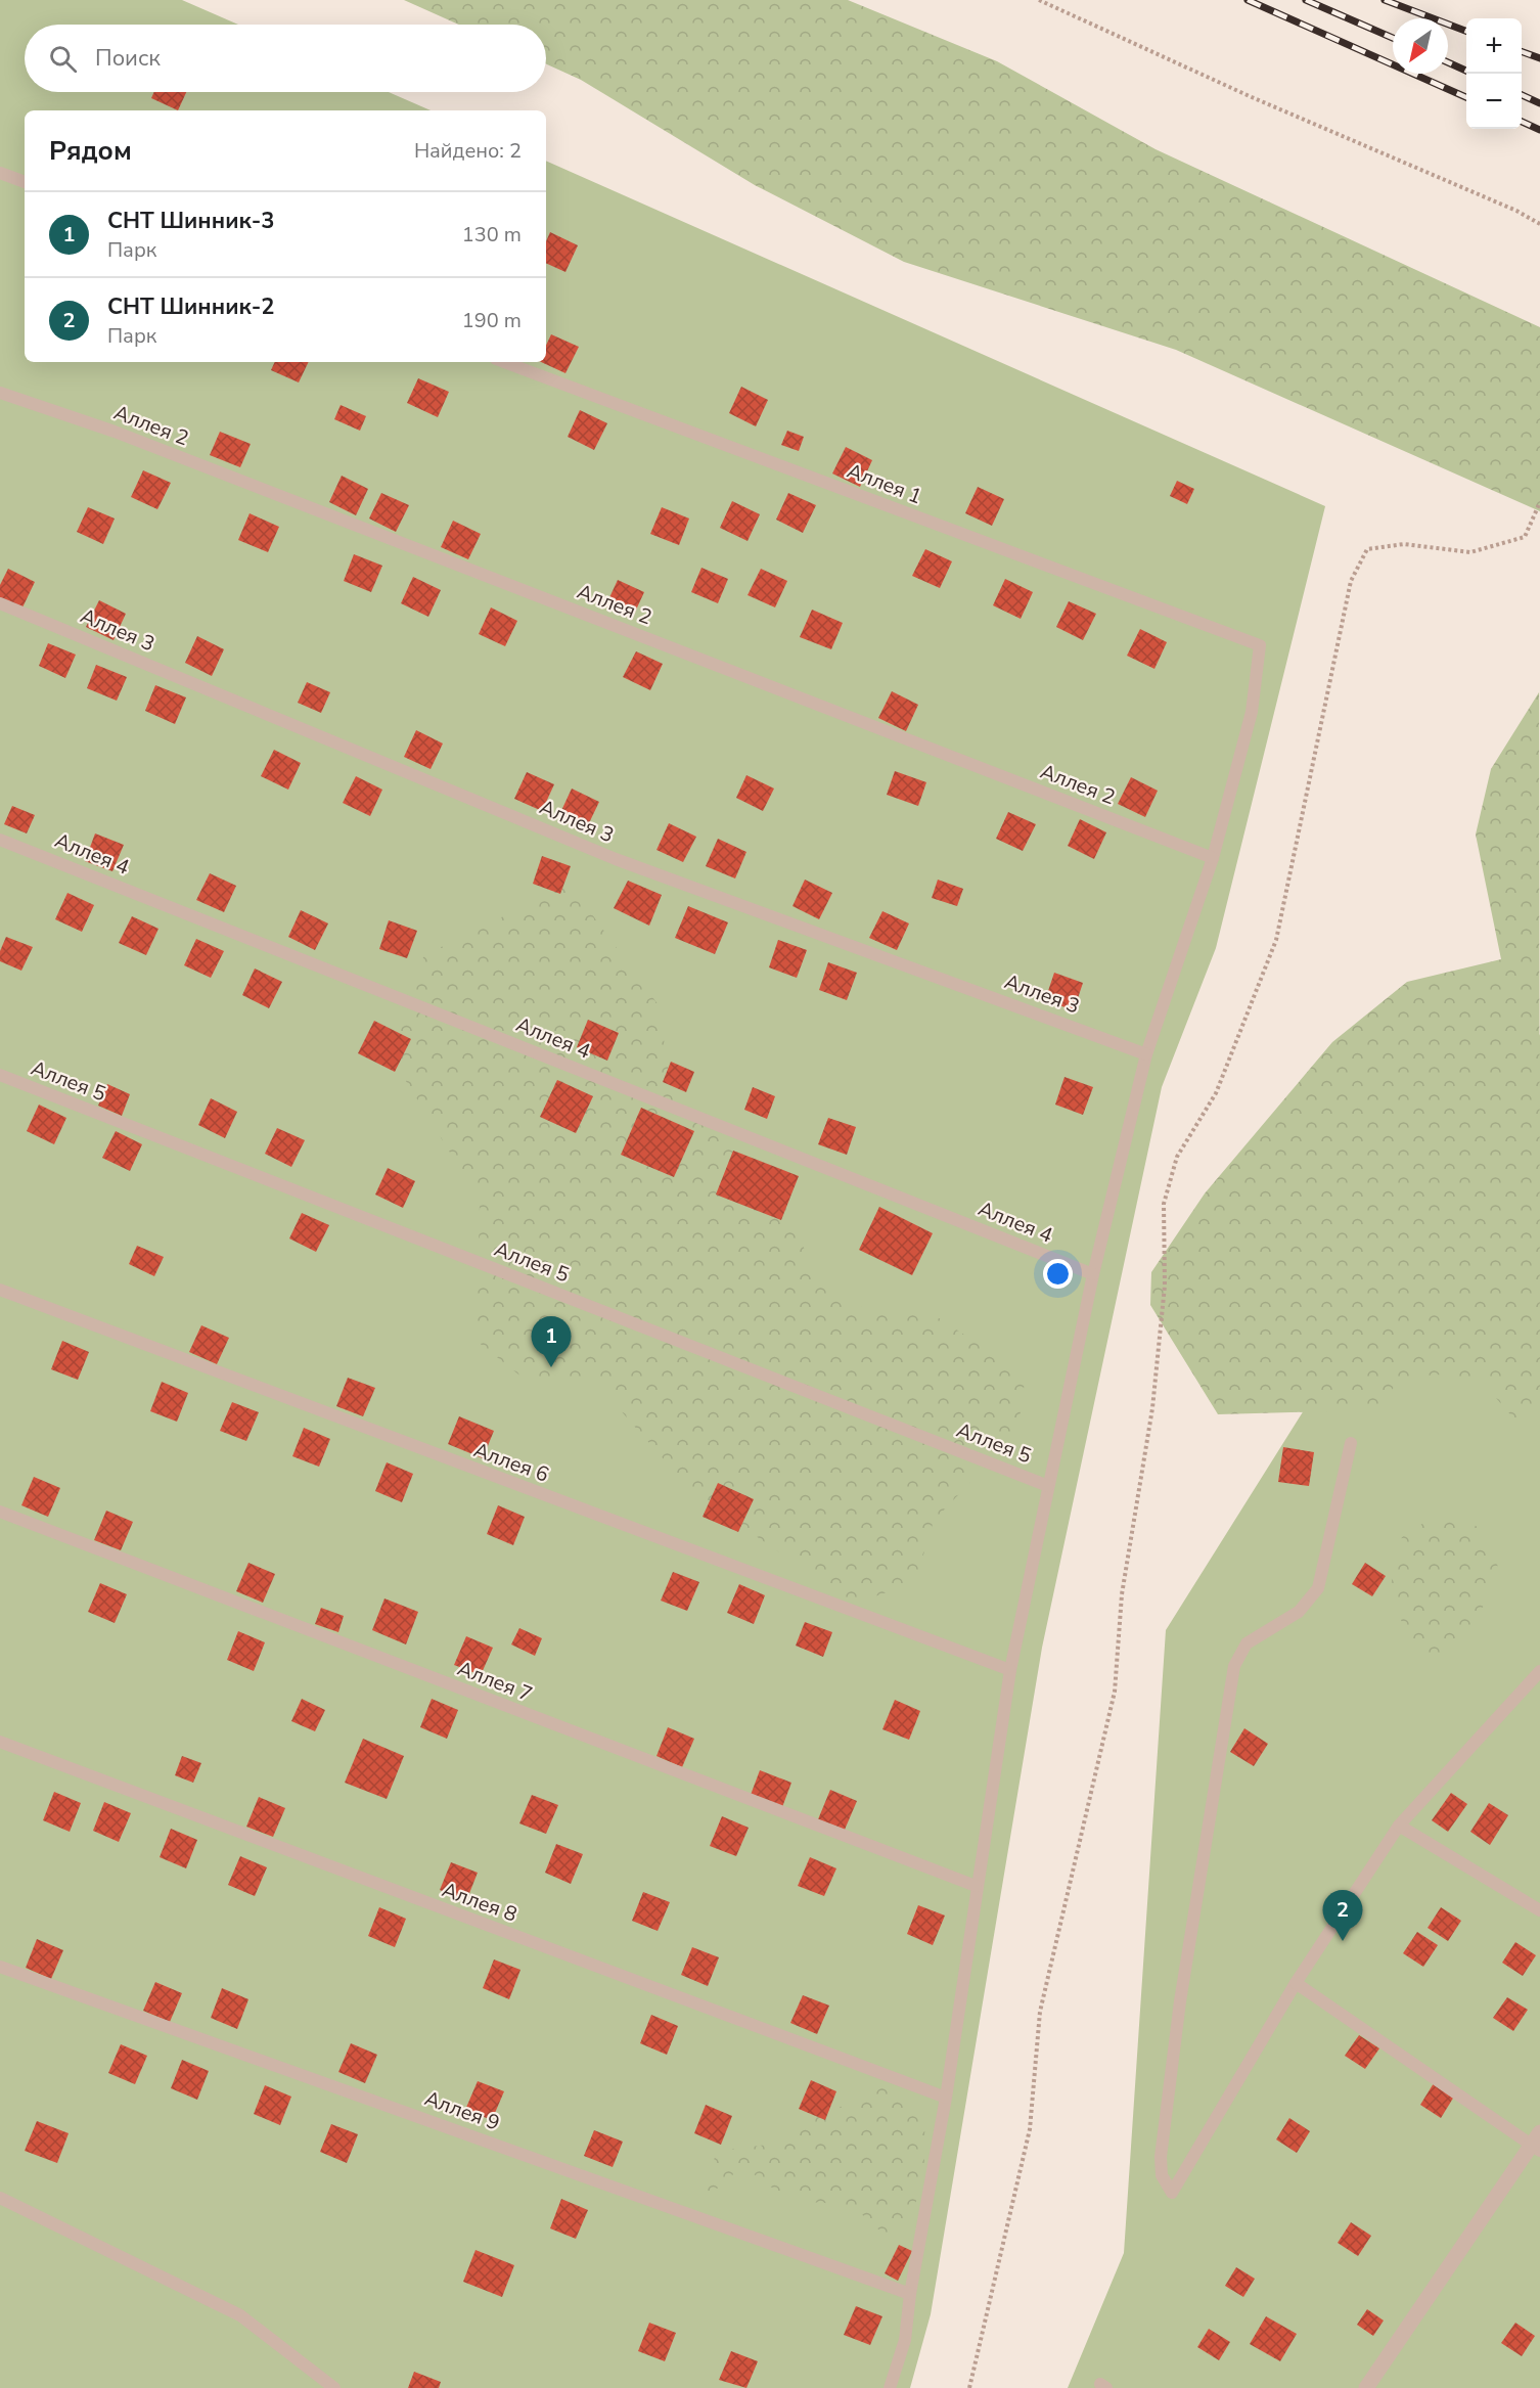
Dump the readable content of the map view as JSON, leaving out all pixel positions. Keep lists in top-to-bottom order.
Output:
{
  "streets": {
    "lane": [
      "Аллея 2",
      "Аллея 1",
      "Аллея 3",
      "Аллея 4",
      "Аллея 5",
      "Аллея 6",
      "Аллея 7",
      "Аллея 8",
      "Аллея 9"
    ]
  },
  "crossings": [
    ["Аллея 2", "Аллея 1"]
  ],
  "north": "bottom left",
  "page": {
    "map_buttons": ["+", "−"],
    "search": "Поиск",
    "heading": ["Рядом", "Найдено: 2"],
    "list": [
      {
        "mark": "1",
        "name": "СНТ Шинник-3",
        "note": "Парк",
        "value": "130 m"
      },
      {
        "mark": "2",
        "name": "СНТ Шинник-2",
        "note": "Парк",
        "value": "190 m"
      }
    ],
    "pins": ["1", "2"]
  }
}
